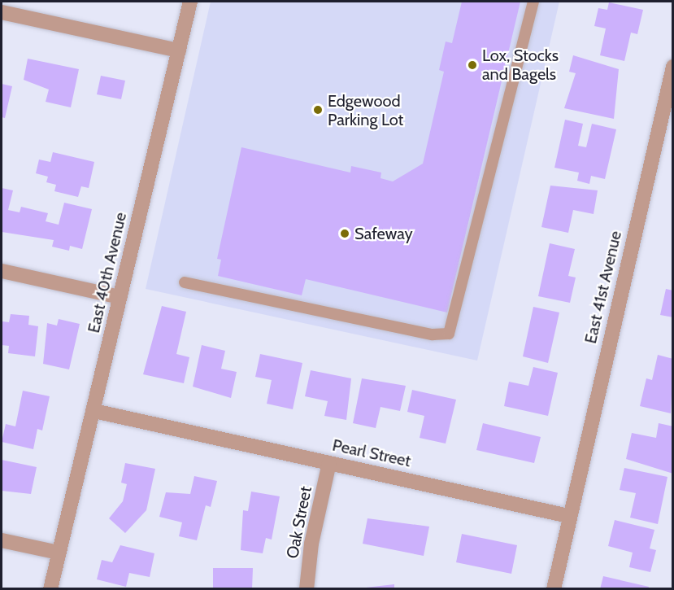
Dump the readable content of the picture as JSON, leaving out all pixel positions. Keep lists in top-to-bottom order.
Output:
{
  "streets": {
    "street": [
      "East 40th Avenue",
      "East 41st Avenue",
      "Pearl Street",
      "Oak Street"
    ]
  },
  "crossings": [
    ["East 40th Avenue", "Pearl Street"],
    ["East 41st Avenue", "Pearl Street"],
    ["Pearl Street", "Oak Street"]
  ],
  "places": ["Lox, Stocks and Bagels", "Edgewood Parking Lot", "Safeway"]
}
